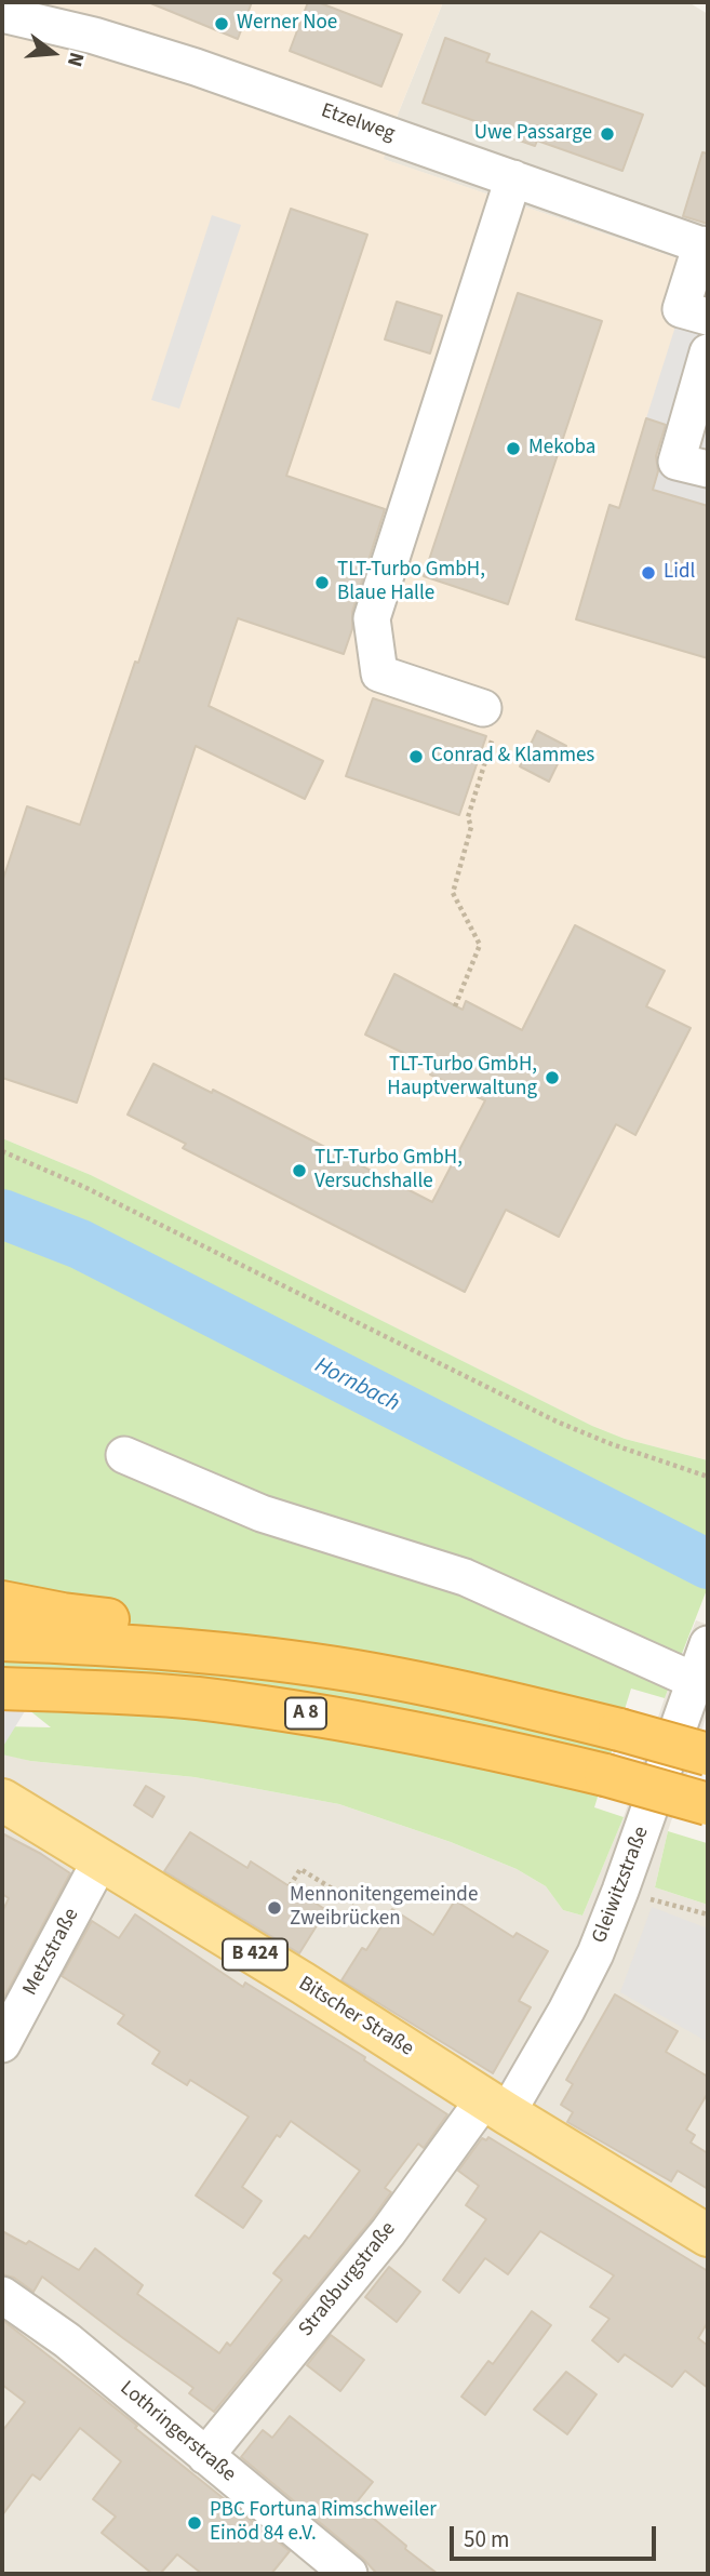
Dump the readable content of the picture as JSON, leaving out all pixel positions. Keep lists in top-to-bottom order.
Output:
{
  "streets": {
    "highway": ["A 8"],
    "main road": ["B 424", "Bitscher Straße"],
    "street": [
      "Etzelweg",
      "Gleiwitzstraße",
      "Metzstraße",
      "Straßburgstraße",
      "Lothringerstraße"
    ]
  },
  "crossings": [
    ["Gleiwitzstraße", "Bitscher Straße"],
    ["Gleiwitzstraße", "Straßburgstraße"],
    ["Metzstraße", "Bitscher Straße"],
    ["Bitscher Straße", "Straßburgstraße"],
    ["Straßburgstraße", "Lothringerstraße"]
  ],
  "water": ["Hornbach"],
  "places": [
    "Werner Noe",
    "Uwe Passarge",
    "Mekoba",
    "Lidl",
    "TLT-Turbo GmbH, Blaue Halle",
    "Conrad & Klammes",
    "TLT-Turbo GmbH, Hauptverwaltung",
    "TLT-Turbo GmbH, Versuchshalle",
    "Mennonitengemeinde Zweibrücken",
    "PBC Fortuna Rimschweiler Einöd 84 e.V."
  ],
  "scale_bar": "50 m",
  "north": "right"
}
